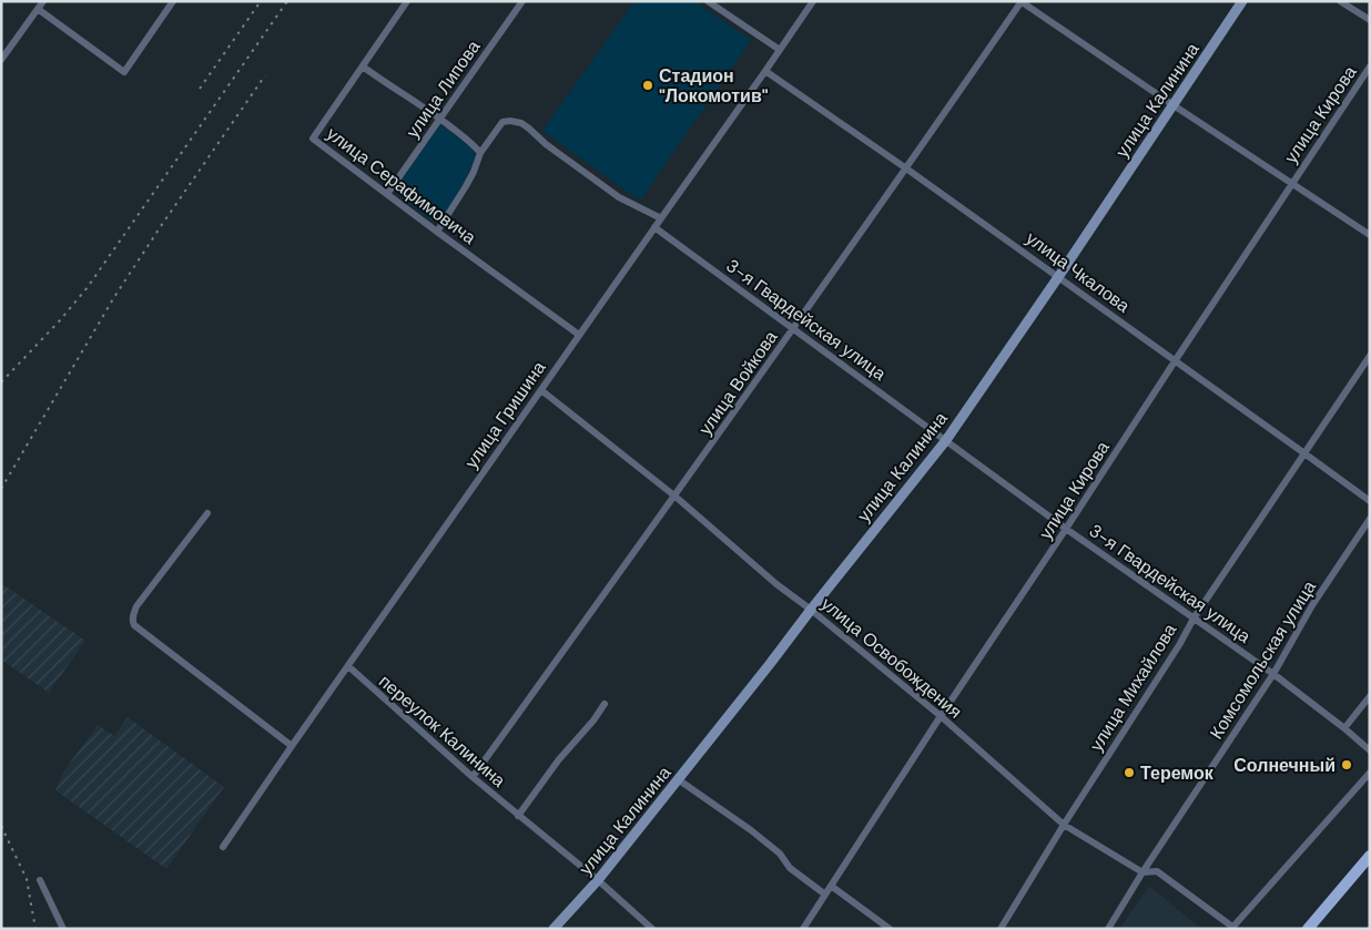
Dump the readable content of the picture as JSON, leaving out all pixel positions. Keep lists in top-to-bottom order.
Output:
{
  "streets": {
    "street": [
      "улица Липова",
      "улица Калинина",
      "улица Кирова",
      "улица Серафимовича",
      "улица Чкалова",
      "3-я Гвардейская улица",
      "улица Войкова",
      "улица Гришина",
      "улица Освобождения",
      "Комсомольская улица",
      "улица Михайлова",
      "переулок Калинина"
    ]
  },
  "crossings": [
    ["улица Липова", "улица Серафимовича"],
    ["улица Калинина", "улица Чкалова"],
    ["улица Калинина", "3-я Гвардейская улица"],
    ["улица Калинина", "улица Освобождения"],
    ["улица Калинина", "переулок Калинина"],
    ["улица Кирова", "улица Чкалова"],
    ["улица Кирова", "3-я Гвардейская улица"],
    ["улица Кирова", "улица Освобождения"],
    ["улица Серафимовича", "улица Гришина"],
    ["улица Чкалова", "улица Войкова"],
    ["улица Чкалова", "улица Гришина"],
    ["улица Чкалова", "улица Михайлова"],
    ["3-я Гвардейская улица", "улица Войкова"],
    ["3-я Гвардейская улица", "улица Гришина"],
    ["3-я Гвардейская улица", "Комсомольская улица"],
    ["3-я Гвардейская улица", "улица Михайлова"],
    ["улица Войкова", "улица Освобождения"],
    ["улица Войкова", "переулок Калинина"],
    ["улица Гришина", "улица Освобождения"],
    ["улица Гришина", "переулок Калинина"],
    ["улица Освобождения", "Комсомольская улица"],
    ["улица Освобождения", "улица Михайлова"]
  ],
  "places": ["Стадион \"Локомотив\"", "Солнечный", "Теремок"]
}
